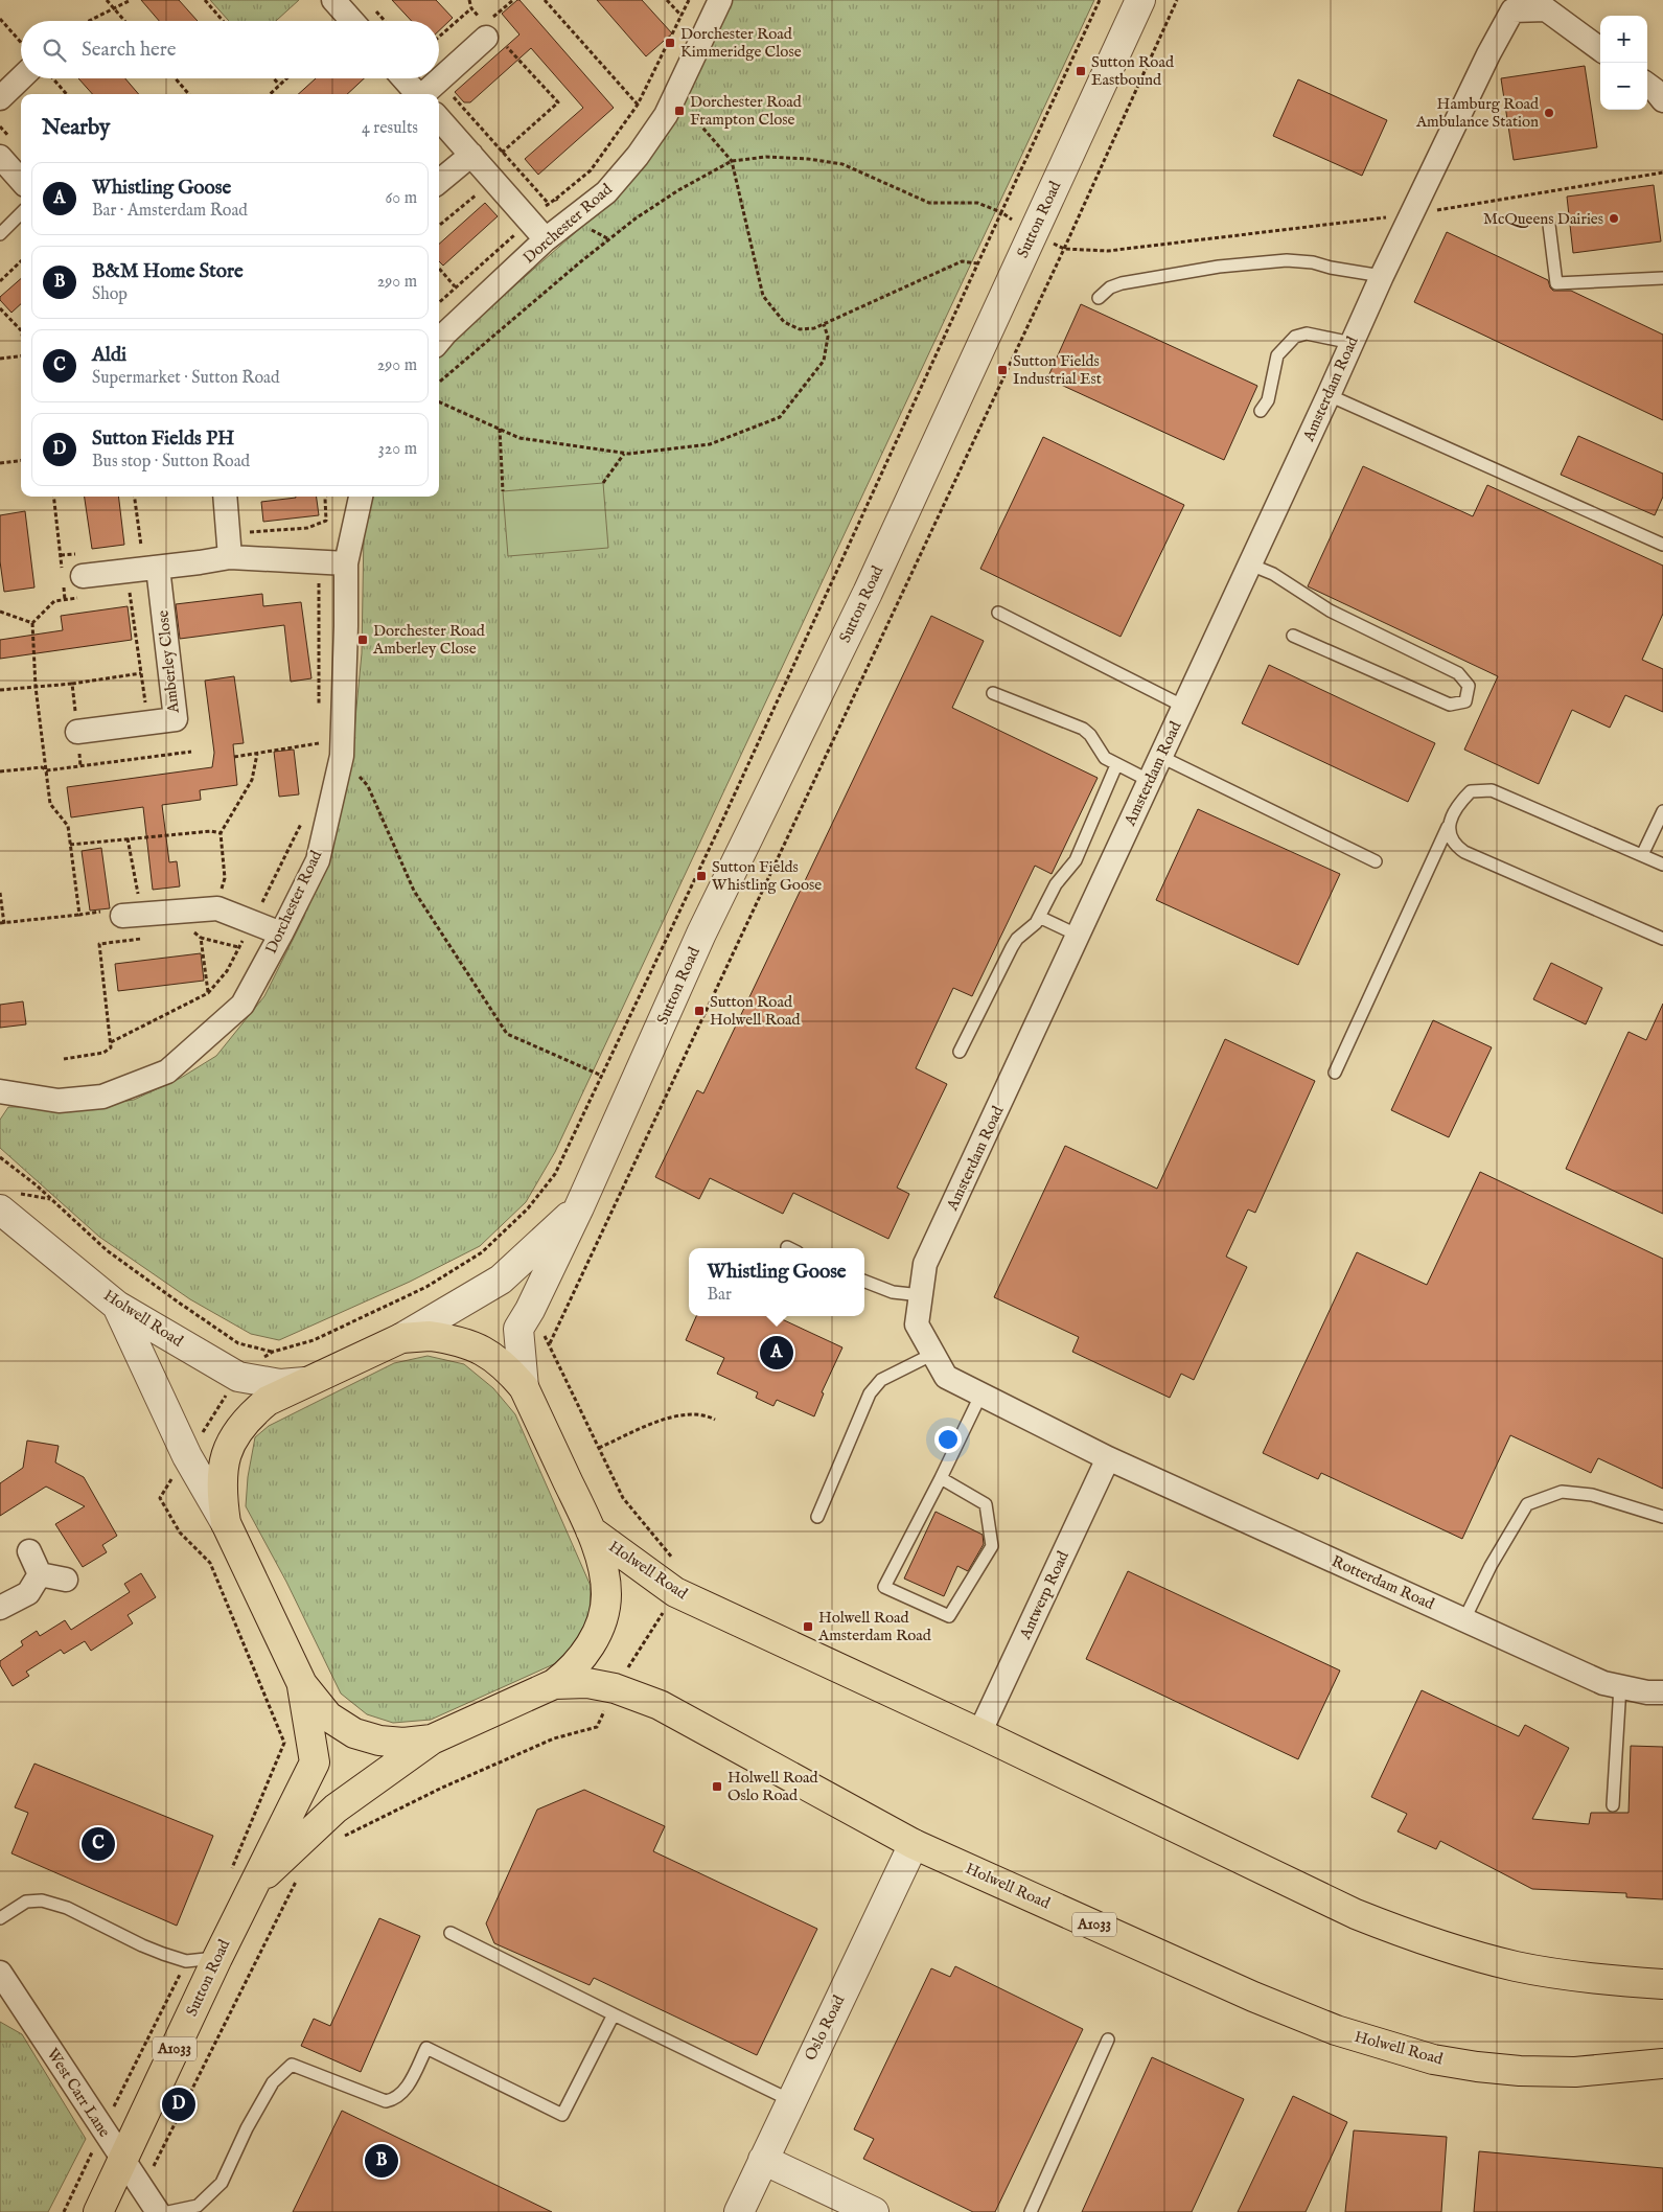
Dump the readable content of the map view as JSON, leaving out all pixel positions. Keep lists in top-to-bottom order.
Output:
{
  "streets": {
    "highway": ["Sutton Road", "Holwell Road", "A1033"],
    "street": [
      "Dorchester Road",
      "Amsterdam Road",
      "Amberley Close",
      "Rotterdam Road",
      "Antwerp Road",
      "Oslo Road",
      "West Carr Lane"
    ]
  },
  "crossings": [
    ["Sutton Road", "A1033"],
    ["Sutton Road", "West Carr Lane"],
    ["Amsterdam Road", "Rotterdam Road"],
    ["Amsterdam Road", "Antwerp Road"],
    ["Holwell Road", "Antwerp Road"],
    ["Holwell Road", "Oslo Road"],
    ["Rotterdam Road", "Antwerp Road"]
  ],
  "places": {
    "transit": [
      "Dorchester Road Kimmeridge Close",
      "Sutton Road Eastbound",
      "Dorchester Road Frampton Close",
      "Sutton Fields Industrial Est",
      "Dorchester Road Amberley Close",
      "Sutton Fields Whistling Goose",
      "Sutton Road Holwell Road",
      "Holwell Road Amsterdam Road",
      "Holwell Road Oslo Road"
    ],
    "other": ["Hamburg Road Ambulance Station", "McQueens Dairies"]
  },
  "page": {
    "map_buttons": ["+", "−"],
    "search": "Search here",
    "heading": ["Nearby", "4 results"],
    "list": [
      {
        "mark": "A",
        "name": "Whistling Goose",
        "note": "Bar · Amsterdam Road",
        "value": "60 m"
      },
      {
        "mark": "B",
        "name": "B&M Home Store",
        "note": "Shop",
        "value": "290 m"
      },
      {
        "mark": "C",
        "name": "Aldi",
        "note": "Supermarket · Sutton Road",
        "value": "290 m"
      },
      {
        "mark": "D",
        "name": "Sutton Fields PH",
        "note": "Bus stop · Sutton Road",
        "value": "320 m"
      }
    ],
    "popup": ["Whistling Goose", "Bar"],
    "pins": [
      "A",
      "C",
      "D",
      "B"
    ]
  }
}
